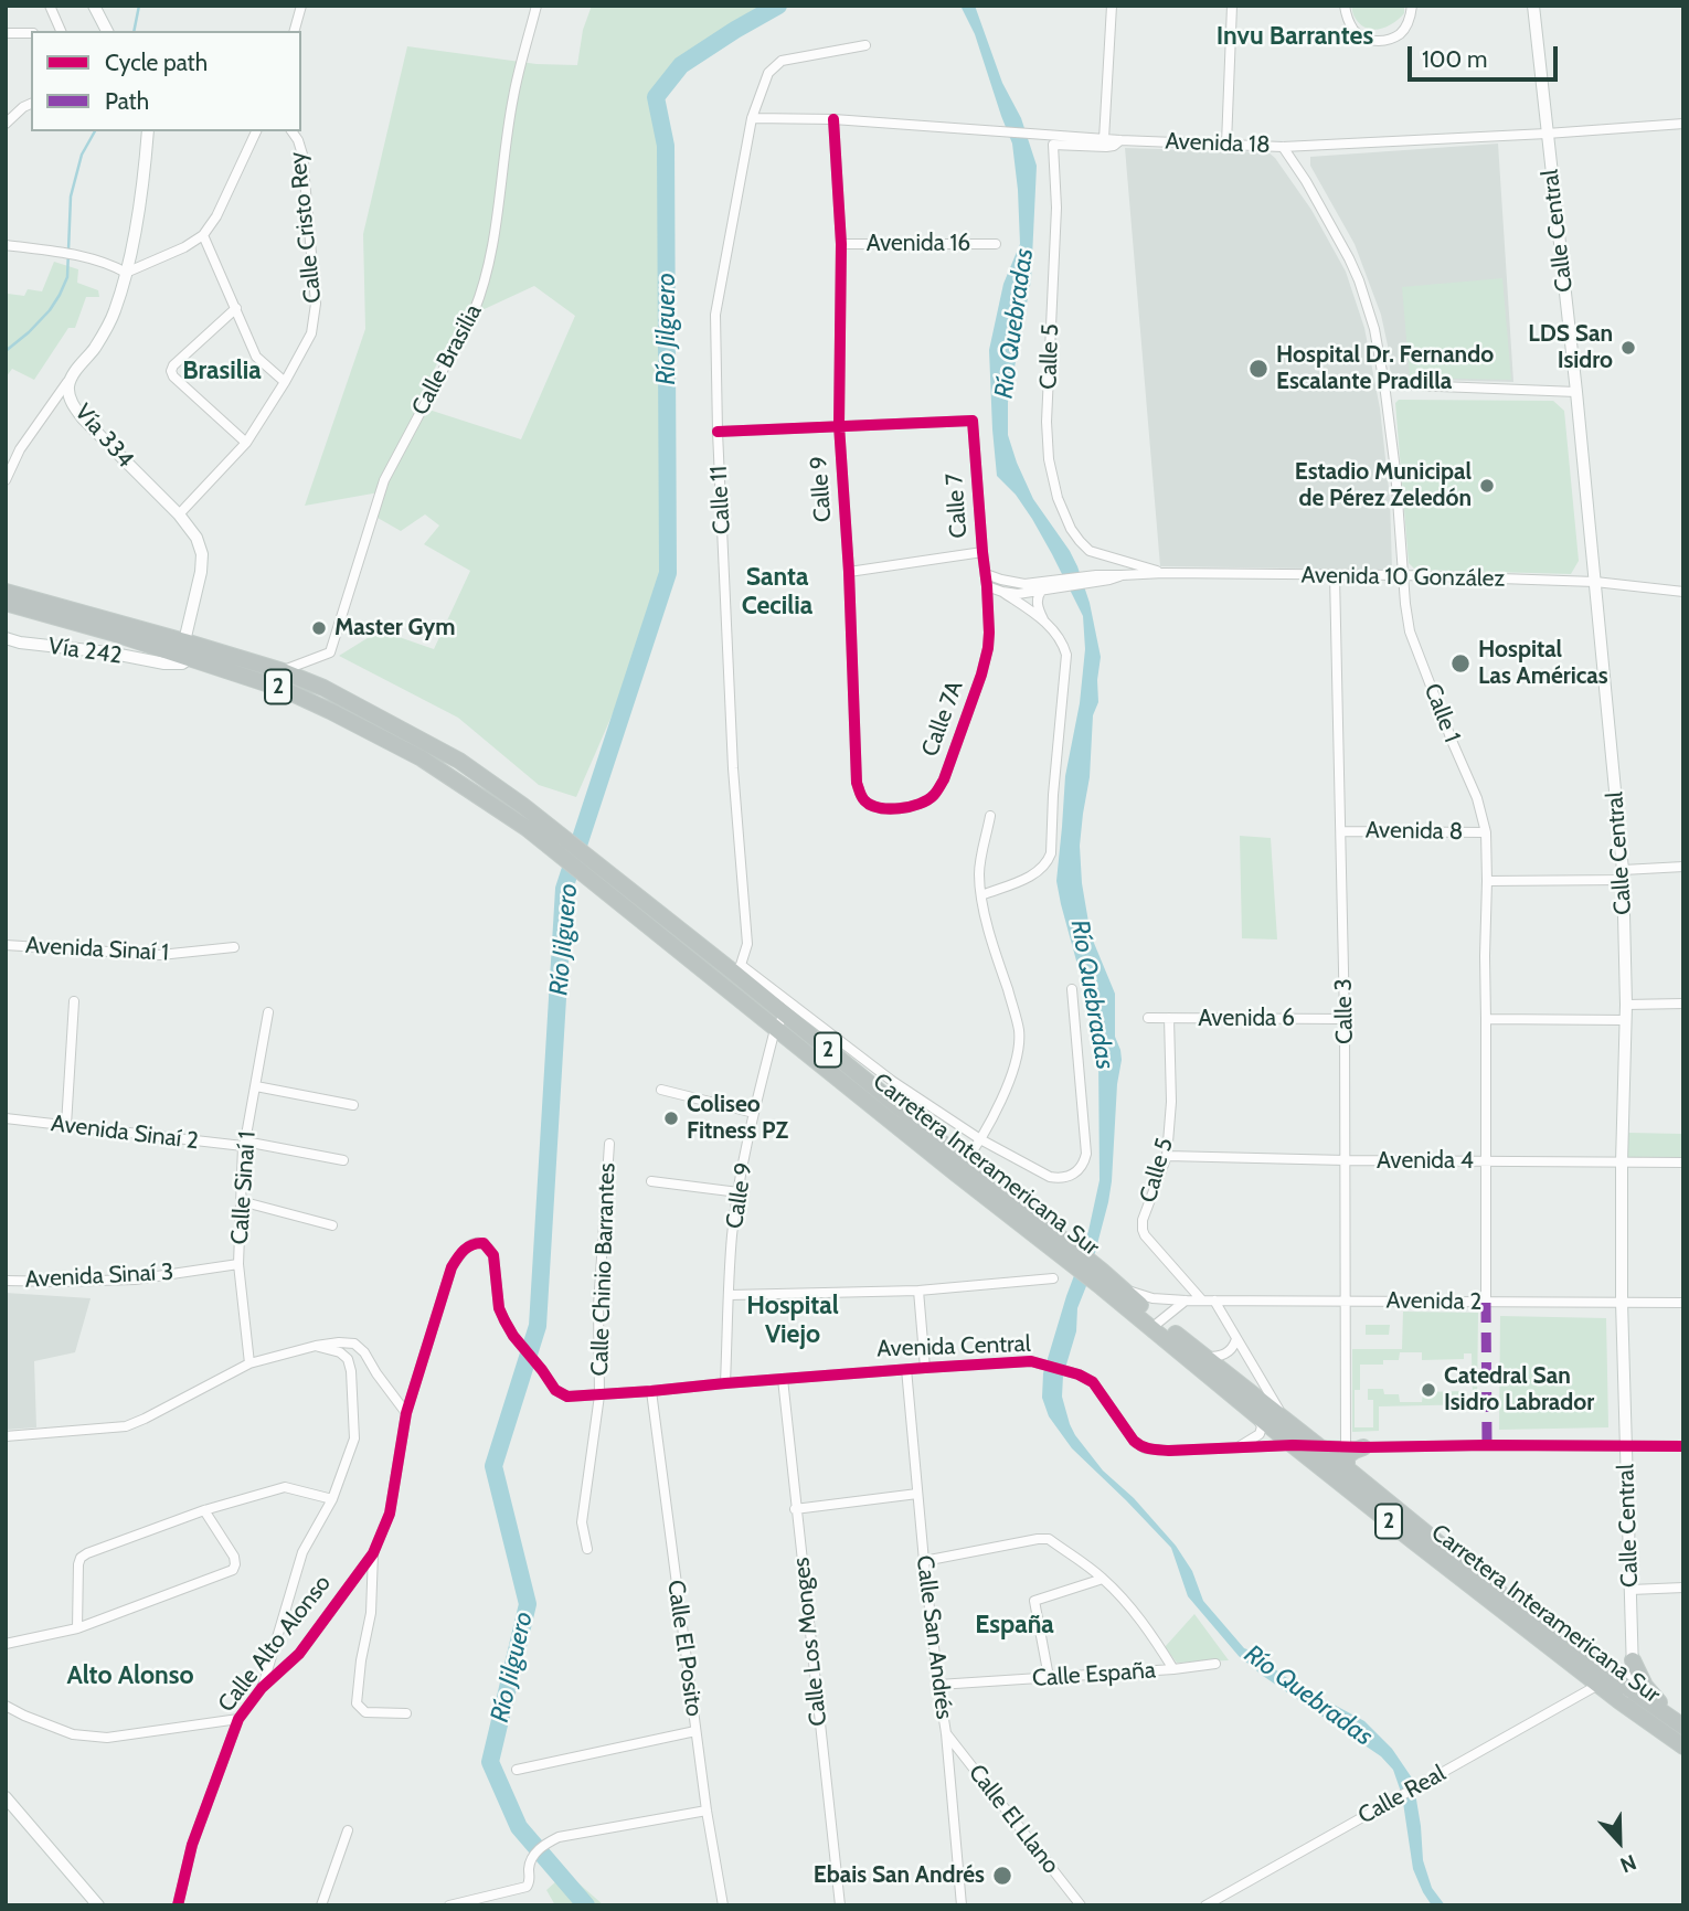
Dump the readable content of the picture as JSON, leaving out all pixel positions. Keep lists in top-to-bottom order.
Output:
{
  "streets": {
    "highway": ["2", "Carretera Interamericana Sur"],
    "main road": ["Calle Central", "Vía 334", "Vía 242"],
    "street": [
      "Avenida 18",
      "Calle Cristo Rey",
      "Avenida 16",
      "Calle 5",
      "Calle Brasilia",
      "Calle 9",
      "Calle 11",
      "Calle 7",
      "Avenida 10 González",
      "Calle 1",
      "Calle 7A",
      "Avenida 8",
      "Avenida Sinaí 1",
      "Calle 3",
      "Avenida 6",
      "Avenida Sinaí 2",
      "Avenida 4",
      "Calle Sinaí 1",
      "Calle Chinio Barrantes",
      "Avenida Sinaí 3",
      "Avenida 2",
      "Avenida Central",
      "Calle San Andrés",
      "Calle Los Monges",
      "Calle Alto Alonso",
      "Calle El Posito",
      "Calle España",
      "Calle Real",
      "Calle El Llano"
    ]
  },
  "crossings": [
    ["Avenida 18", "Calle Central"],
    ["Avenida 18", "Calle 5"],
    ["Avenida 18", "Calle 9"],
    ["Avenida 18", "Calle 11"],
    ["Avenida 18", "Calle 1"],
    ["Calle Cristo Rey", "Vía 334"],
    ["Calle Central", "Avenida 10 González"],
    ["Calle Central", "Avenida 4"],
    ["Calle Central", "Carretera Interamericana Sur"],
    ["Calle Central", "Avenida 2"],
    ["Calle Central", "Avenida Central"],
    ["Avenida 16", "Calle 9"],
    ["Calle 5", "Avenida 10 González"],
    ["Calle 5", "Avenida 6"],
    ["Calle 5", "Avenida 4"],
    ["Calle 5", "Avenida 2"],
    ["Calle Brasilia", "Carretera Interamericana Sur"],
    ["Vía 334", "Carretera Interamericana Sur"],
    ["Calle 9", "Calle 7"],
    ["Calle 9", "Calle 7A"],
    ["Calle 9", "Carretera Interamericana Sur"],
    ["Calle 9", "Avenida Central"],
    ["Calle 11", "Carretera Interamericana Sur"],
    ["Calle 7", "Avenida 10 González"],
    ["Calle 7", "Calle 7A"],
    ["Avenida 10 González", "Calle 1"],
    ["Avenida 10 González", "Calle 7A"],
    ["Avenida 10 González", "Calle 3"],
    ["Vía 242", "Carretera Interamericana Sur"],
    ["Calle 1", "Avenida 8"],
    ["Calle 1", "Avenida 4"],
    ["Calle 1", "Avenida 2"],
    ["Avenida 8", "Calle 3"],
    ["Calle 3", "Avenida 6"],
    ["Calle 3", "Avenida 4"],
    ["Calle 3", "Avenida 2"],
    ["Calle 3", "Avenida Central"],
    ["Avenida Sinaí 2", "Calle Sinaí 1"],
    ["Carretera Interamericana Sur", "Avenida 2"],
    ["Carretera Interamericana Sur", "Avenida Central"],
    ["Carretera Interamericana Sur", "Calle Real"],
    ["Calle Sinaí 1", "Avenida Sinaí 3"],
    ["Calle Chinio Barrantes", "Avenida Central"],
    ["Avenida Central", "Calle San Andrés"],
    ["Avenida Central", "Calle Los Monges"],
    ["Avenida Central", "Calle Alto Alonso"],
    ["Avenida Central", "Calle El Posito"],
    ["Calle San Andrés", "Calle España"],
    ["Calle San Andrés", "Calle El Llano"]
  ],
  "districts": [
    "Invu Barrantes",
    "Brasilia",
    "Santa Cecilia",
    "Hospital Viejo",
    "España",
    "Alto Alonso"
  ],
  "water": ["Río Quebradas", "Río Jilguero"],
  "places": [
    "LDS San Isidro",
    "Hospital Dr. Fernando Escalante Pradilla",
    "Estadio Municipal de Pérez Zeledón",
    "Master Gym",
    "Hospital Las Américas",
    "Coliseo Fitness PZ",
    "Catedral San Isidro Labrador",
    "Ebais San Andrés"
  ],
  "legend": ["Cycle path", "Path"],
  "scale_bar": "100 m",
  "north": "bottom"
}
